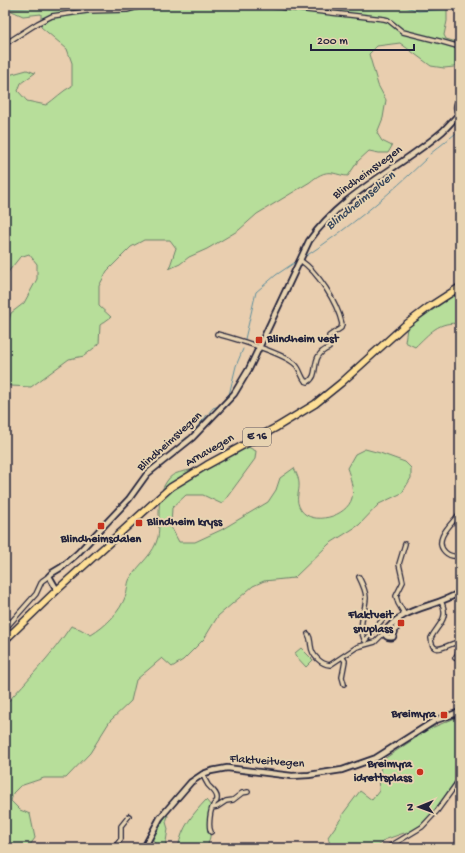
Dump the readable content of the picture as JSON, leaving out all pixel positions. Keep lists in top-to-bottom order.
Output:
{
  "streets": {
    "highway": ["E 16", "Arnavegen"],
    "street": ["Blindheimsvegen", "Flaktveitvegen"]
  },
  "water": ["Blindheimselven"],
  "places": {
    "transit": [
      "Blindheim vest",
      "Blindheim kryss",
      "Blindheimsdalen",
      "Flaktveit snuplass",
      "Breimyra"
    ],
    "other": ["Breimyra idrettsplass"]
  },
  "scale_bar": "200 m",
  "north": "left"
}
